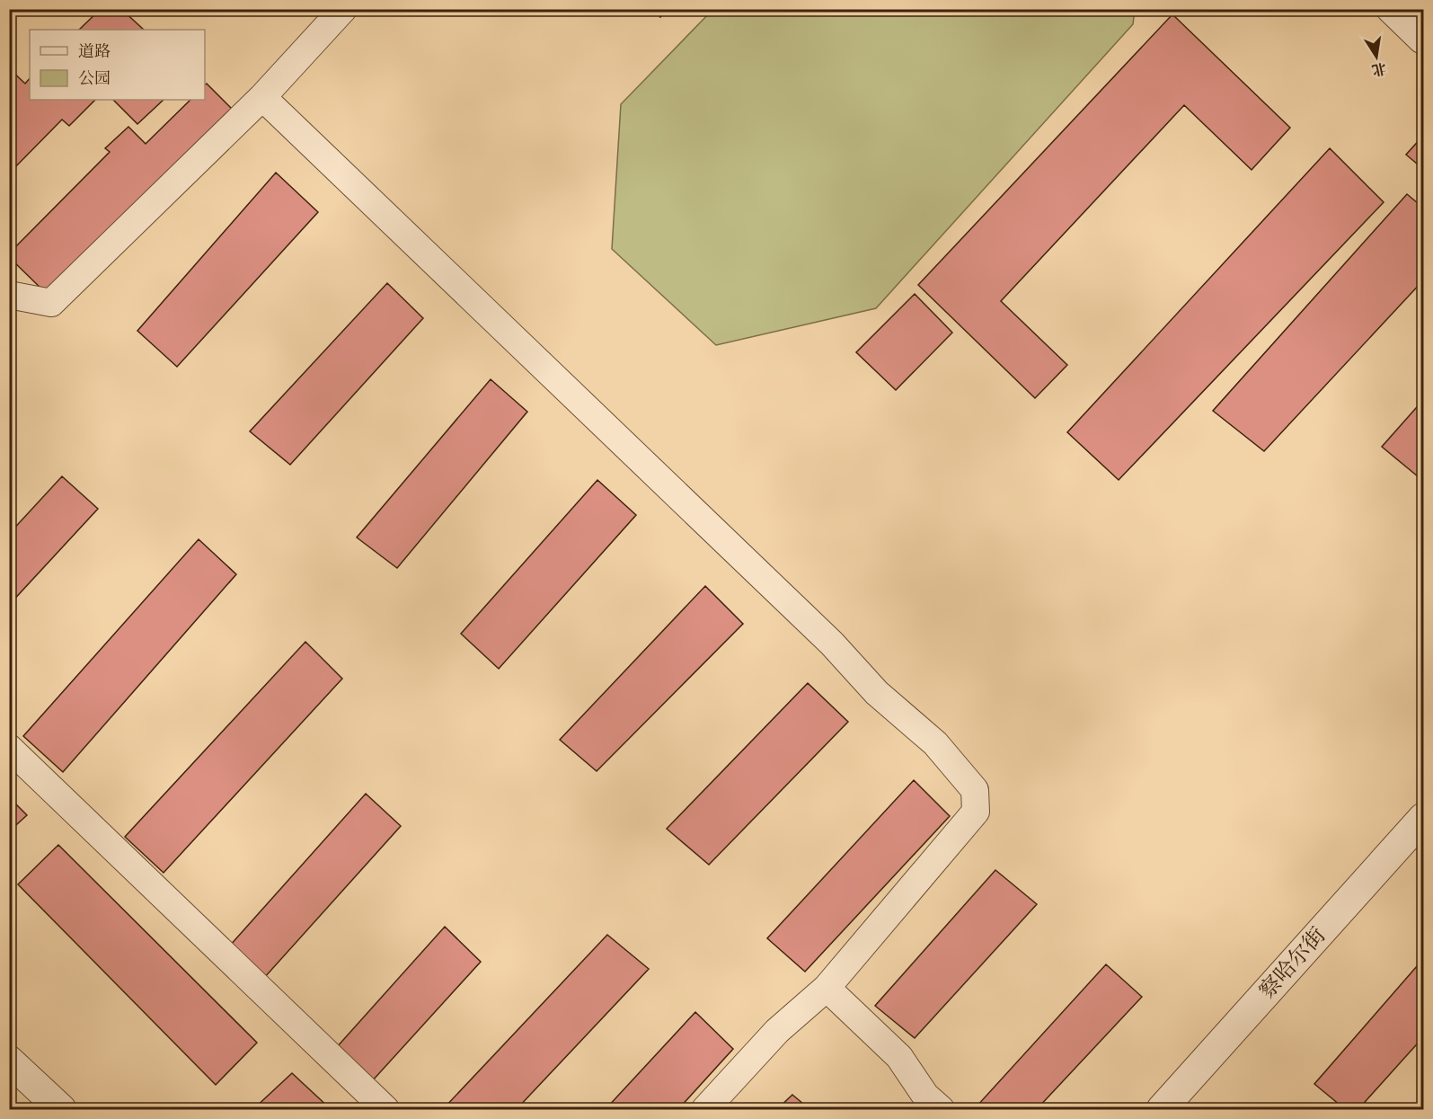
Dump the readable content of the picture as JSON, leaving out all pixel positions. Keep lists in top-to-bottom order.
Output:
{
  "streets": {
    "street": ["察哈尔街"]
  },
  "legend": ["道路", "公园"],
  "north": "bottom"
}
